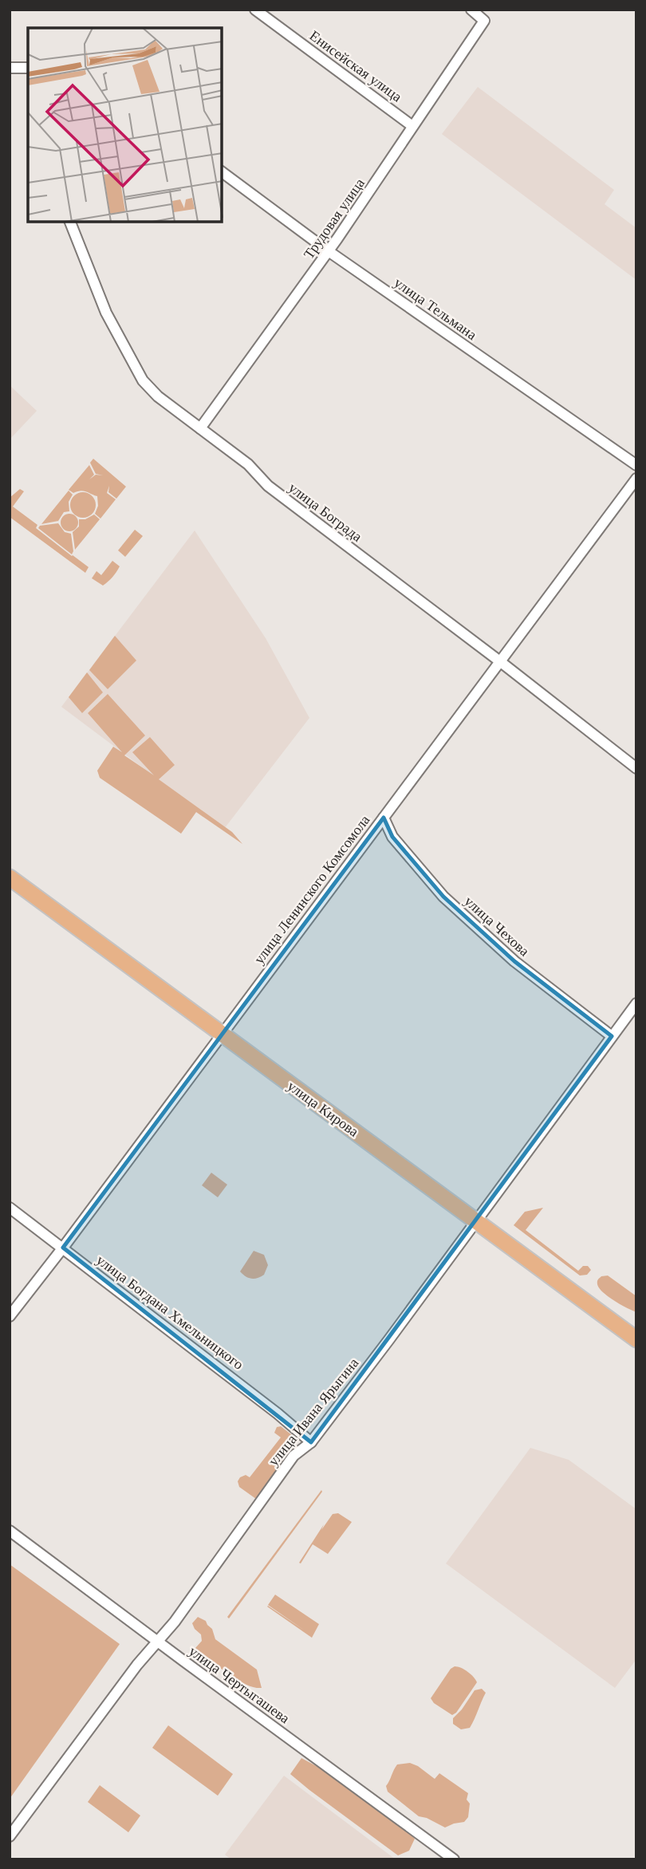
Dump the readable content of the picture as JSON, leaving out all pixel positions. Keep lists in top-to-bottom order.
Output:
{
  "streets": {
    "main road": ["улица Кирова"],
    "street": [
      "Енисейская улица",
      "Трудовая улица",
      "улица Тельмана",
      "улица Бограда",
      "улица Ленинского Комсомола",
      "улица Чехова",
      "улица Богдана Хмельницкого",
      "улица Ивана Ярыгина",
      "улица Чертыгашева"
    ]
  },
  "crossings": [
    ["Енисейская улица", "Трудовая улица"],
    ["Трудовая улица", "улица Тельмана"],
    ["Трудовая улица", "улица Бограда"],
    ["улица Бограда", "улица Ленинского Комсомола"],
    ["улица Ленинского Комсомола", "улица Чехова"],
    ["улица Ленинского Комсомола", "улица Кирова"],
    ["улица Ленинского Комсомола", "улица Богдана Хмельницкого"],
    ["улица Чехова", "улица Ивана Ярыгина"],
    ["улица Кирова", "улица Ивана Ярыгина"],
    ["улица Богдана Хмельницкого", "улица Ивана Ярыгина"],
    ["улица Ивана Ярыгина", "улица Чертыгашева"]
  ]
}
